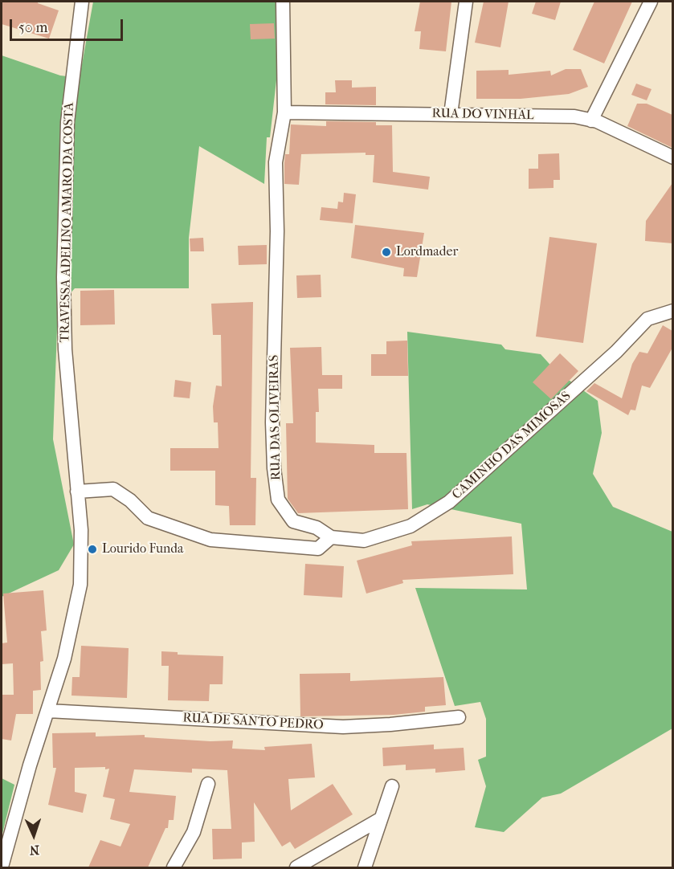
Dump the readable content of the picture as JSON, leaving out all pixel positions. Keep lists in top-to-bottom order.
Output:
{
  "streets": {
    "street": [
      "RUA DO VINHAL",
      "TRAVESSA ADELINO AMARO DA COSTA",
      "RUA DAS OLIVEIRAS",
      "CAMINHO DAS MIMOSAS",
      "RUA DE SANTO PEDRO"
    ]
  },
  "crossings": [
    ["RUA DO VINHAL", "RUA DAS OLIVEIRAS"],
    ["TRAVESSA ADELINO AMARO DA COSTA", "RUA DE SANTO PEDRO"],
    ["RUA DAS OLIVEIRAS", "CAMINHO DAS MIMOSAS"]
  ],
  "places": ["Lordmader", "Lourido Funda"],
  "scale_bar": "50 m",
  "north": "bottom"
}
